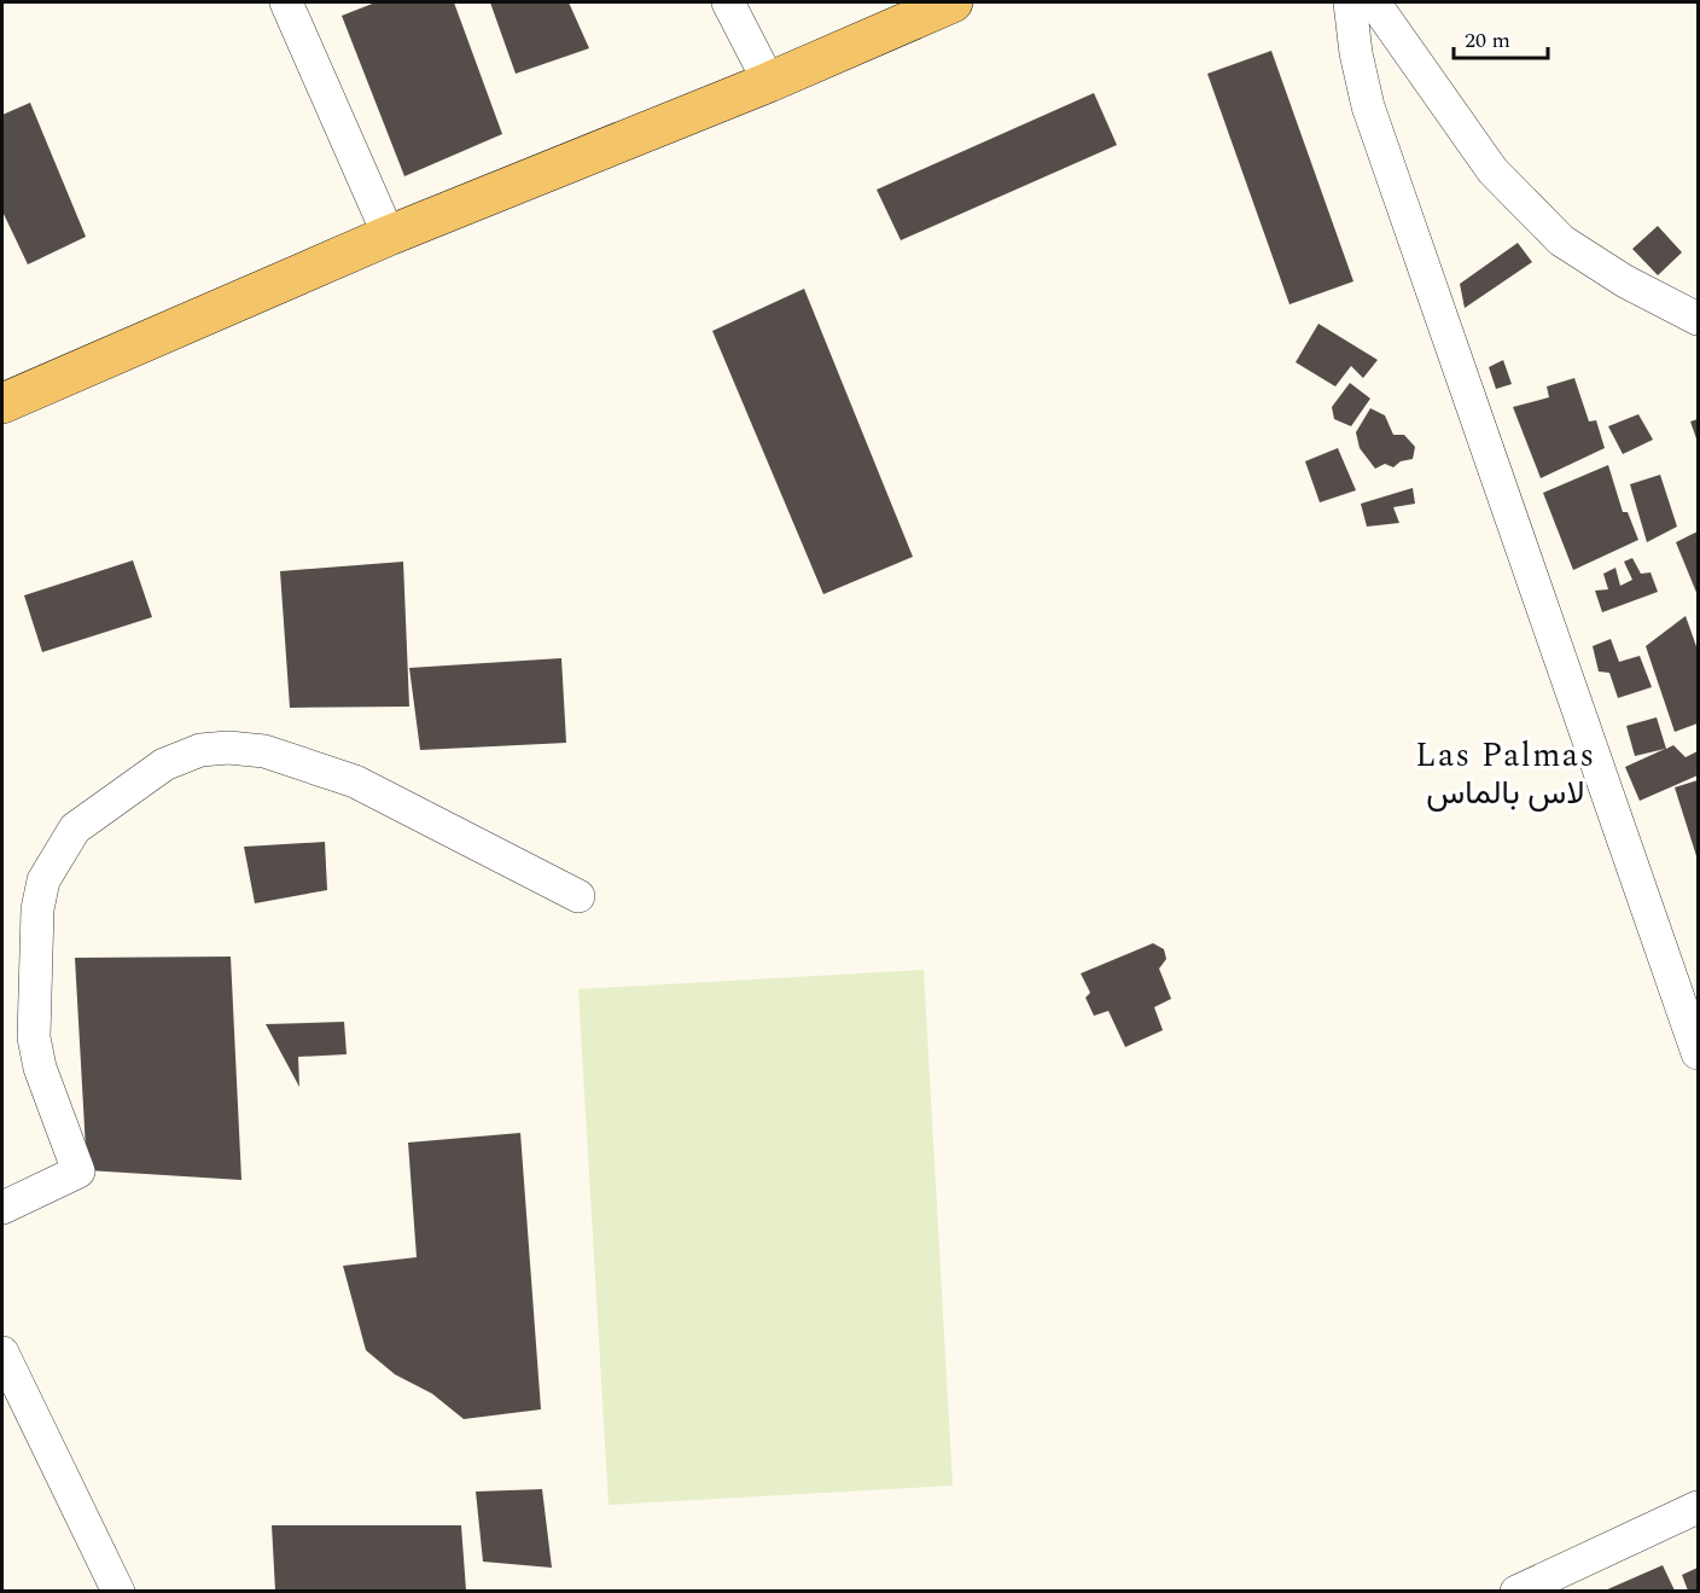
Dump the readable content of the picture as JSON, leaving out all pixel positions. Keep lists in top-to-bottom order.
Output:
{
  "districts": ["Las Palmas لاس بالماس"],
  "scale_bar": "20 m"
}
